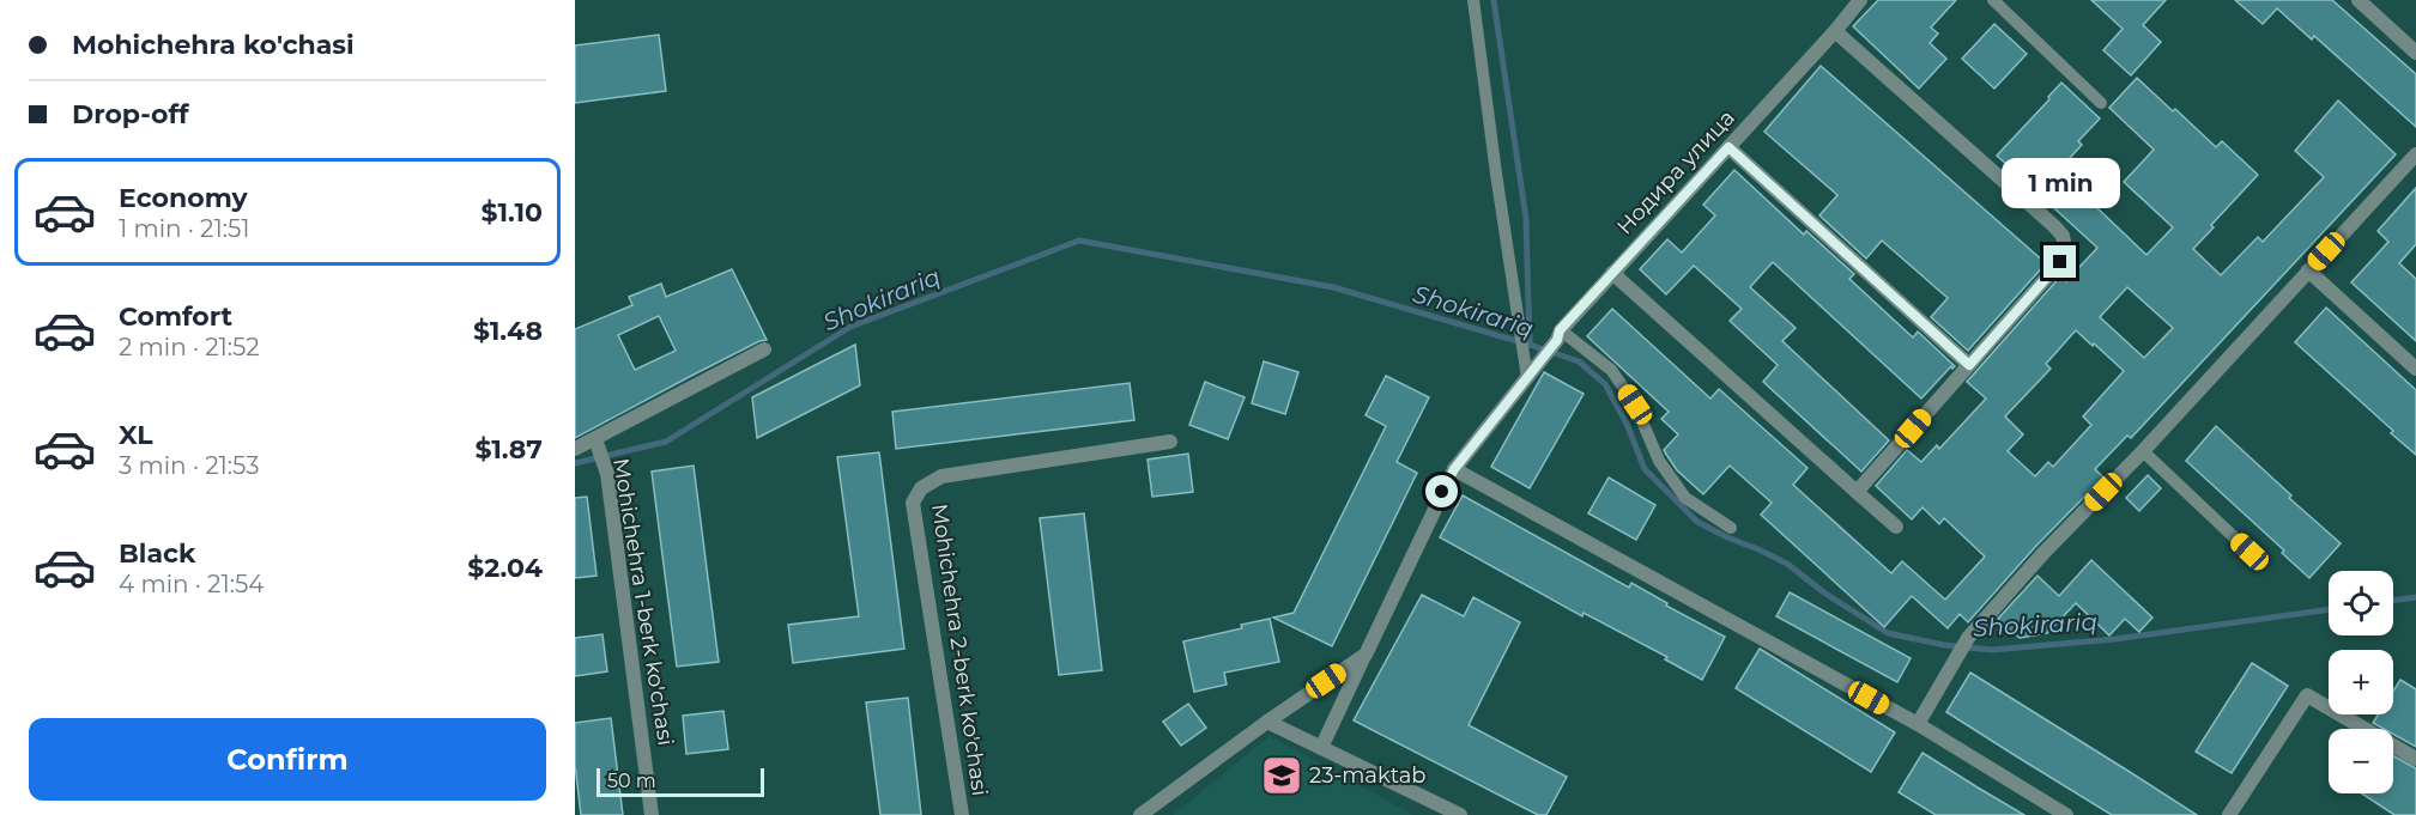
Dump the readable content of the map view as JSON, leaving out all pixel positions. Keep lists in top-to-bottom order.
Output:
{
  "streets": {
    "street": ["Нодира улица", "Mohichehra 1-berk ko'chasi", "Mohichehra 2-berk ko'chasi"]
  },
  "water": ["Shokirariq"],
  "places": {
    "school or university": ["23-maktab"]
  },
  "scale_bar": "50 m",
  "page": {
    "banner": ["Mohichehra ko'chasi", "Drop-off"],
    "list": [
      {
        "name": "Economy",
        "note": "1 min · 21:51",
        "value": "$1.10"
      },
      {
        "name": "Comfort",
        "note": "2 min · 21:52",
        "value": "$1.48"
      },
      {
        "name": "XL",
        "note": "3 min · 21:53",
        "value": "$1.87"
      },
      {
        "name": "Black",
        "note": "4 min · 21:54",
        "value": "$2.04"
      }
    ],
    "bubble": "1 min",
    "map_buttons": ["+", "−"],
    "buttons": "Confirm",
    "scale": "50 m"
  }
}
